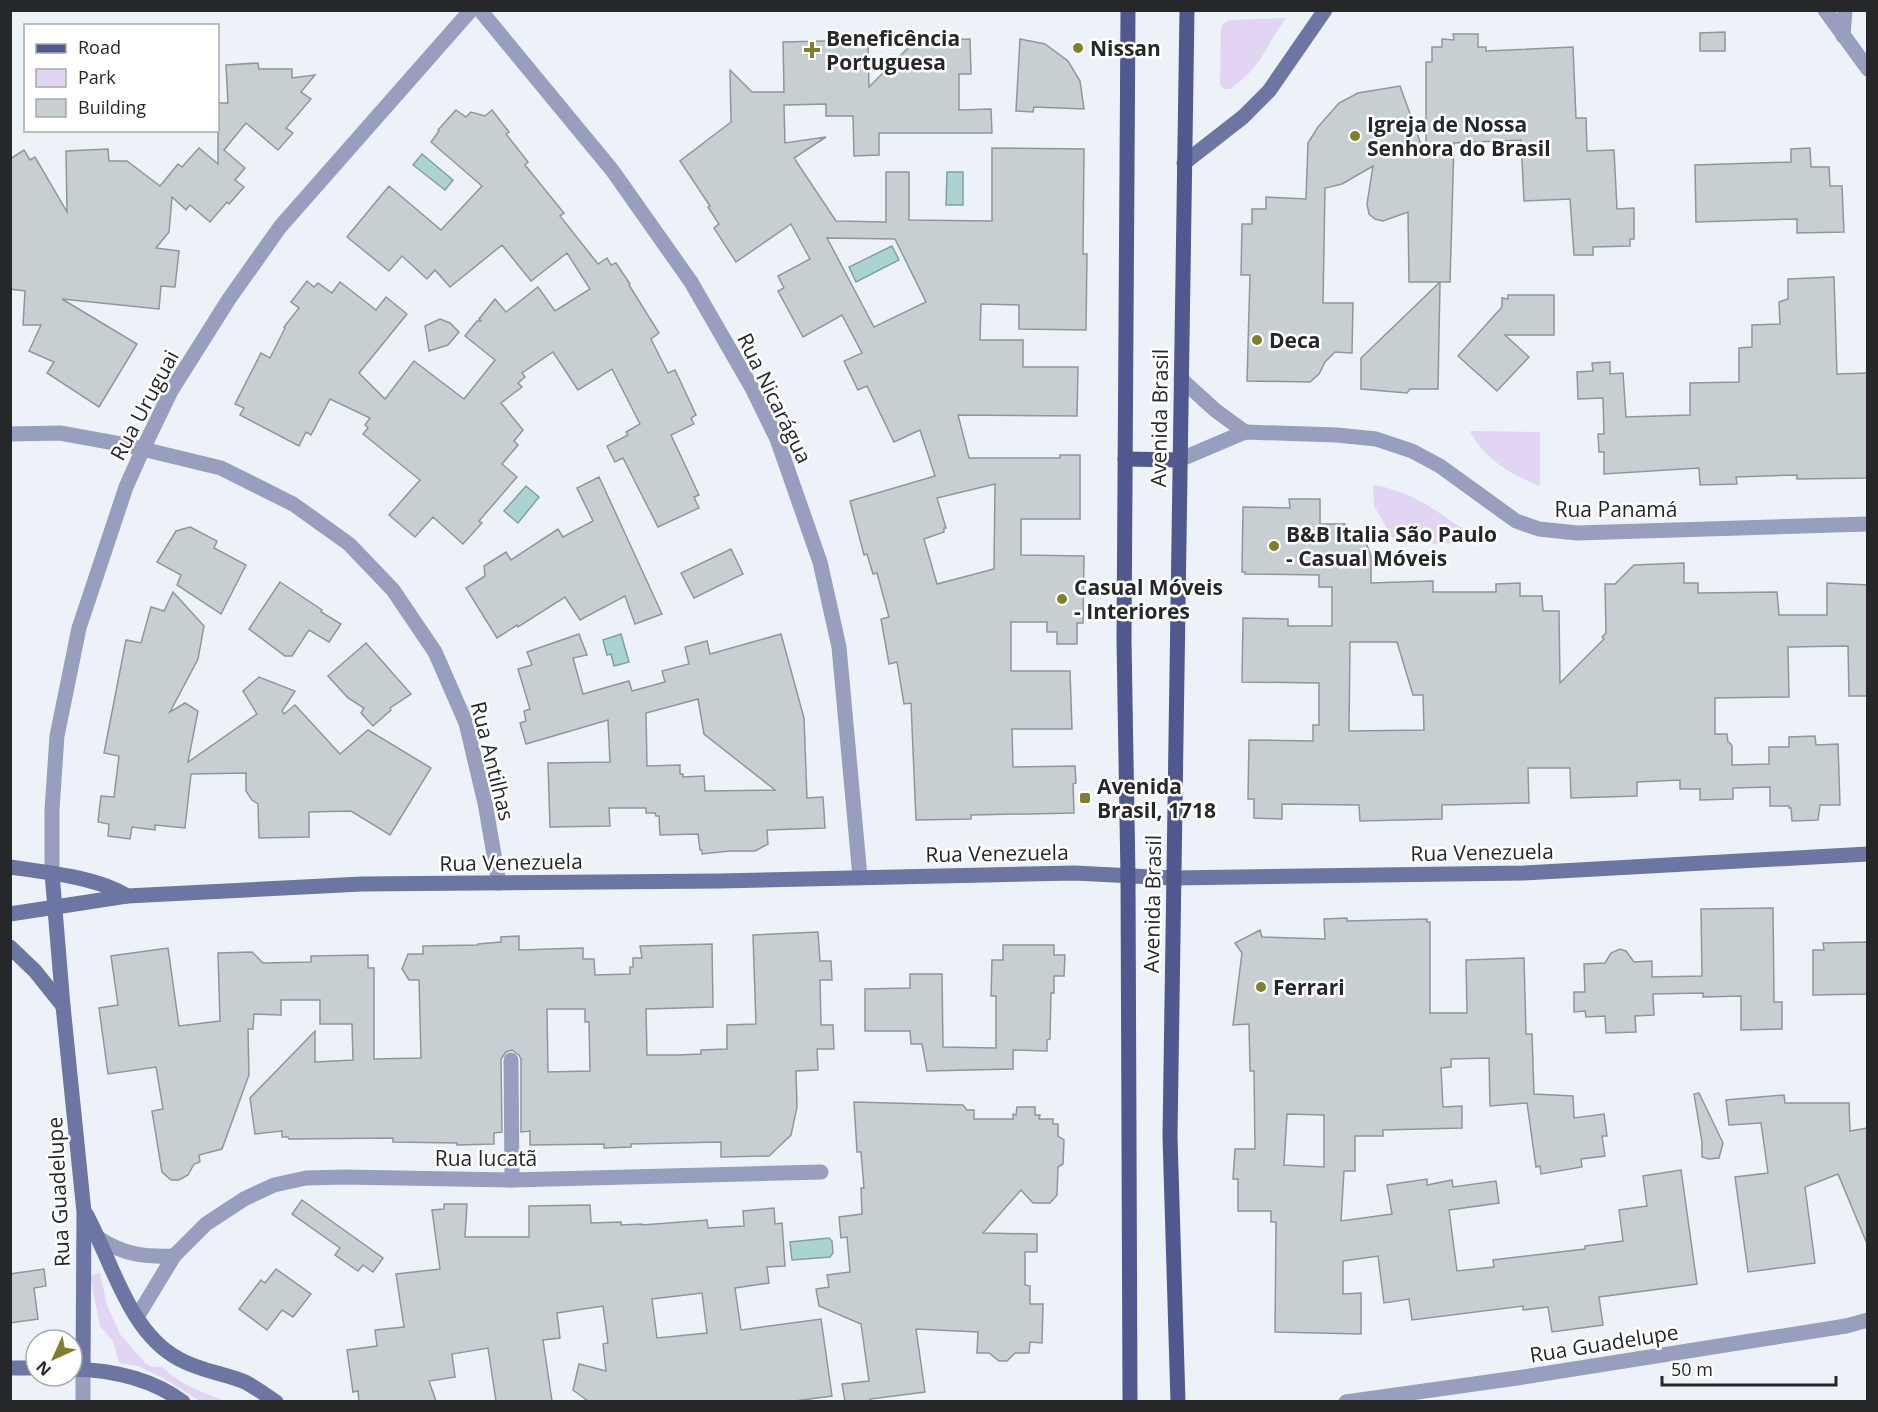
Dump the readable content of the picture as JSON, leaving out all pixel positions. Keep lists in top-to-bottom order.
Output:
{
  "streets": {
    "main road": ["Avenida Brasil"],
    "street": [
      "Rua Nicarágua",
      "Rua Uruguai",
      "Rua Panamá",
      "Rua Antilhas",
      "Rua Venezuela",
      "Rua Iucatã",
      "Rua Guadelupe"
    ]
  },
  "crossings": [
    ["Rua Nicarágua", "Rua Venezuela"],
    ["Rua Uruguai", "Rua Antilhas"],
    ["Rua Uruguai", "Rua Venezuela"],
    ["Rua Uruguai", "Rua Guadelupe"],
    ["Avenida Brasil", "Rua Panamá"],
    ["Avenida Brasil", "Rua Venezuela"],
    ["Rua Antilhas", "Rua Venezuela"],
    ["Rua Venezuela", "Rua Guadelupe"]
  ],
  "places": {
    "other": [
      "Nissan",
      "Igreja de Nossa Senhora do Brasil",
      "Deca",
      "B&B Italia São Paulo - Casual Móveis",
      "Casual Móveis - Interiores",
      "Ferrari"
    ],
    "health": ["Beneficência Portuguesa"],
    "transit": ["Avenida Brasil, 1718"]
  },
  "legend": ["Road", "Park", "Building"],
  "scale_bar": "50 m",
  "north": "bottom left"
}
